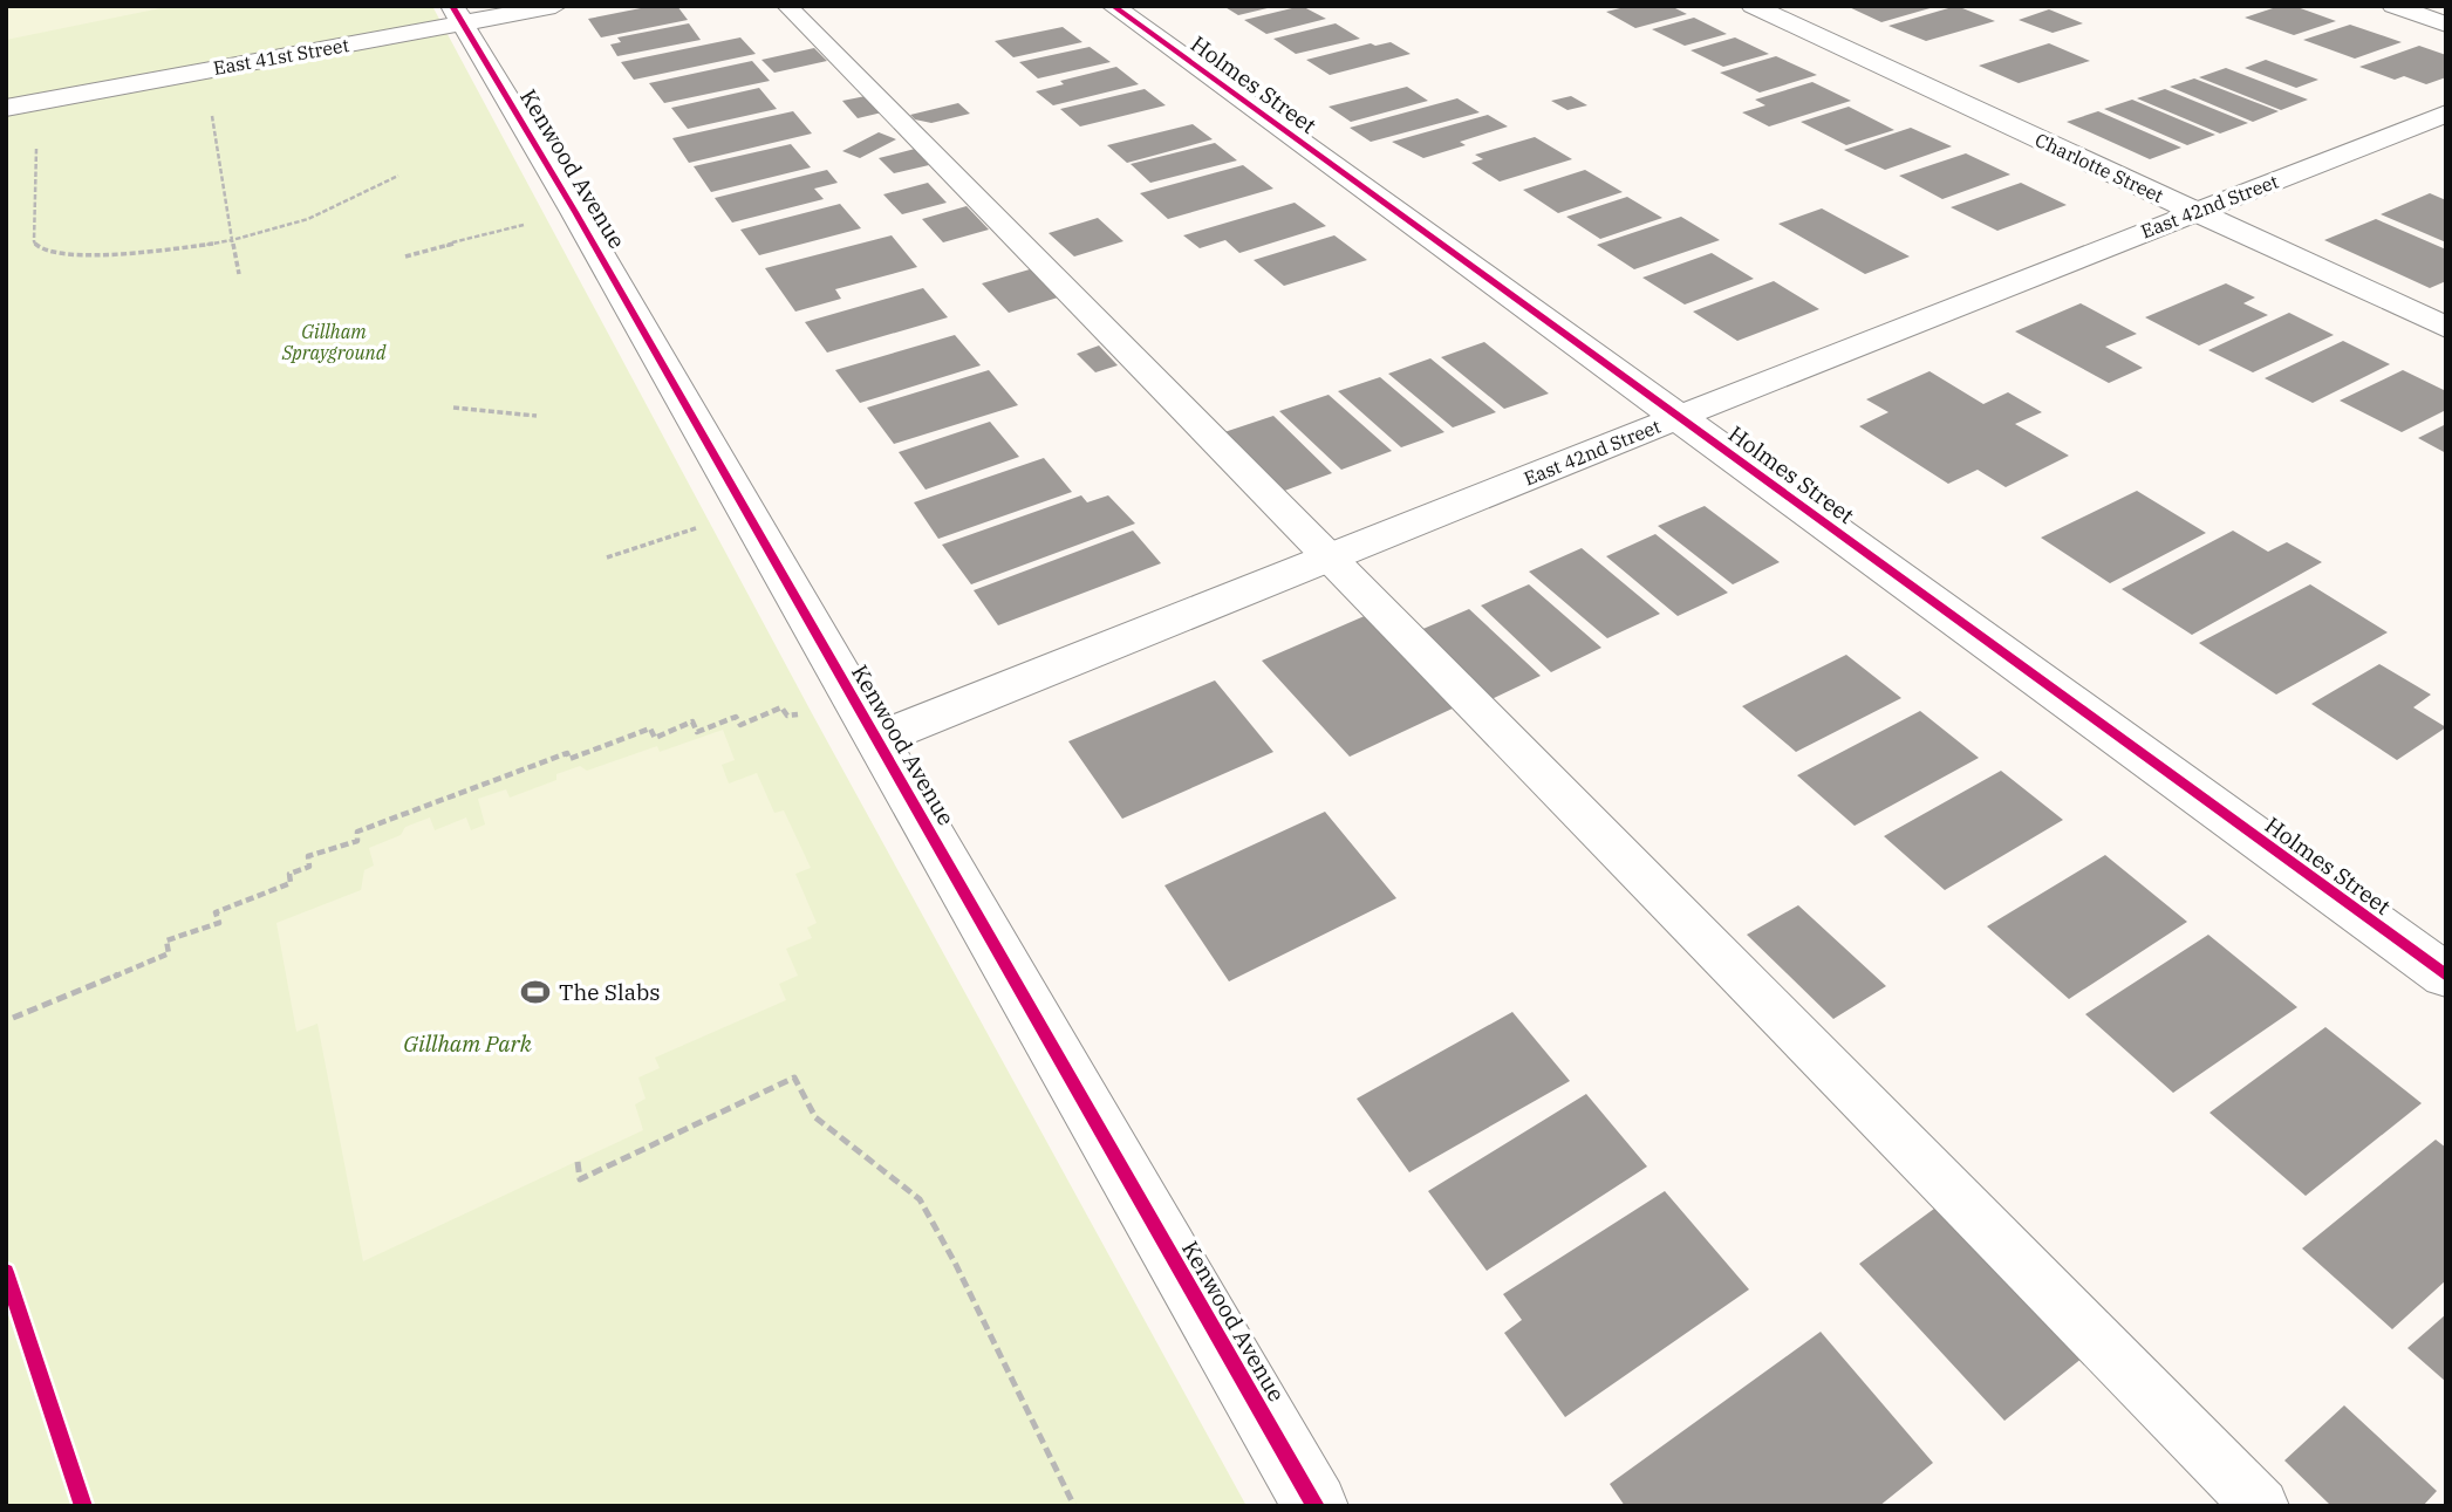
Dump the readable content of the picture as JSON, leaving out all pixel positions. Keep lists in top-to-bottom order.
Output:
{
  "streets": {
    "street": [
      "East 41st Street",
      "Holmes Street",
      "Charlotte Street",
      "Kenwood Avenue",
      "East 42nd Street"
    ]
  },
  "crossings": [
    ["East 41st Street", "Kenwood Avenue"],
    ["Holmes Street", "East 42nd Street"],
    ["Charlotte Street", "East 42nd Street"],
    ["Kenwood Avenue", "East 42nd Street"]
  ],
  "parks": ["Gillham Sprayground", "Gillham Park"],
  "places": {
    "sports": ["The Slabs"]
  }
}
